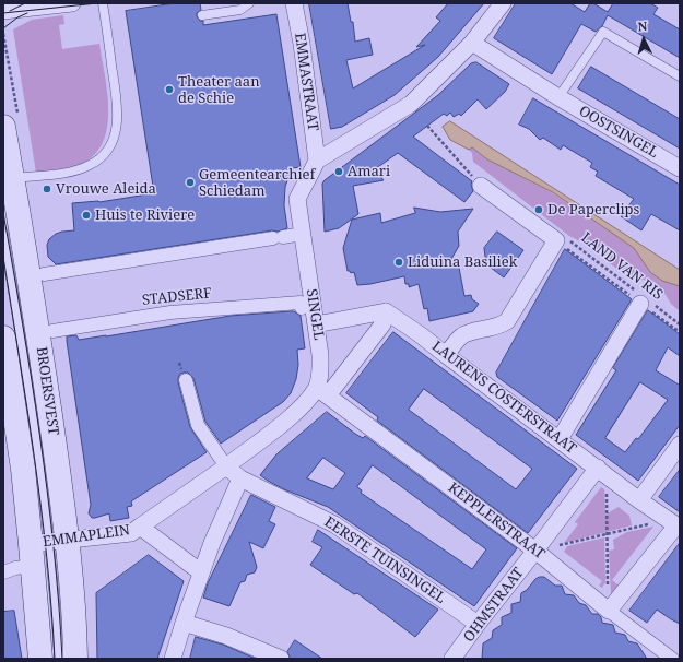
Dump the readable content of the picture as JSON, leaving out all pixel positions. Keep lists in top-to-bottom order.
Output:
{
  "streets": {
    "main road": ["BROERSVEST"],
    "street": [
      "EMMASTRAAT",
      "OOSTSINGEL",
      "STADSERF",
      "SINGEL",
      "LAURENS COSTERSTRAAT",
      "KEPPLERSTRAAT",
      "EMMAPLEIN",
      "EERSTE TUINSINGEL",
      "OHMSTRAAT"
    ],
    "path": ["LAND VAN RIS"]
  },
  "crossings": [
    ["EMMASTRAAT", "SINGEL"],
    ["STADSERF", "SINGEL"],
    ["SINGEL", "LAURENS COSTERSTRAAT"],
    ["SINGEL", "KEPPLERSTRAAT"],
    ["SINGEL", "EMMAPLEIN"],
    ["BROERSVEST", "EMMAPLEIN"],
    ["LAURENS COSTERSTRAAT", "OHMSTRAAT"],
    ["KEPPLERSTRAAT", "OHMSTRAAT"],
    ["EERSTE TUINSINGEL", "OHMSTRAAT"]
  ],
  "places": [
    "Theater aan de Schie",
    "Amari",
    "Gemeentearchief Schiedam",
    "Vrouwe Aleida",
    "De Paperclips",
    "Huis te Riviere",
    "Liduina Basiliek"
  ],
  "north": "top"
}
